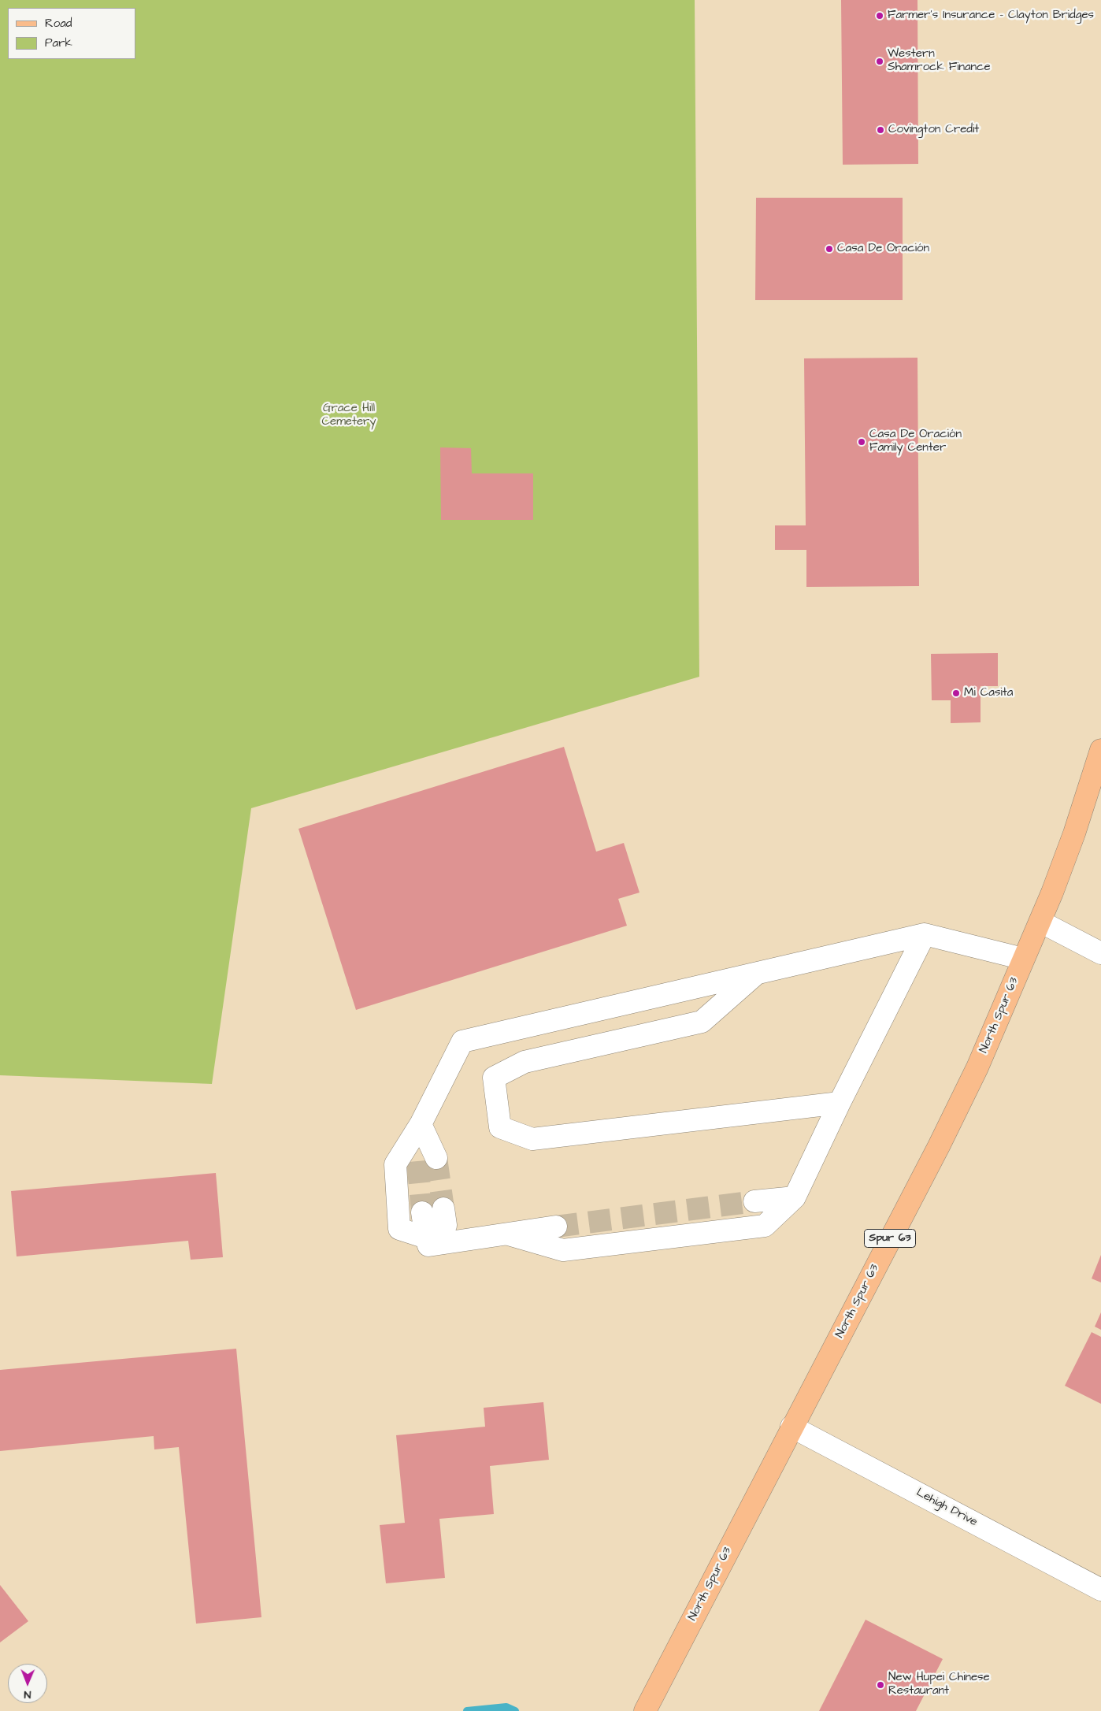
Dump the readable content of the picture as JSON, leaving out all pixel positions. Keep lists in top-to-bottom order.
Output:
{
  "streets": {
    "main road": ["North Spur 63", "Spur 63"],
    "street": ["Lehigh Drive"]
  },
  "crossings": [
    ["North Spur 63", "Lehigh Drive"]
  ],
  "parks": ["Grace Hill Cemetery"],
  "places": [
    "Farmer's Insurance - Clayton Bridges",
    "Western Shamrock Finance",
    "Covington Credit",
    "Casa De Oración",
    "Casa De Oración Family Center",
    "Mi Casita",
    "New Hupei Chinese Restaurant"
  ],
  "legend": ["Road", "Park"],
  "north": "bottom"
}
